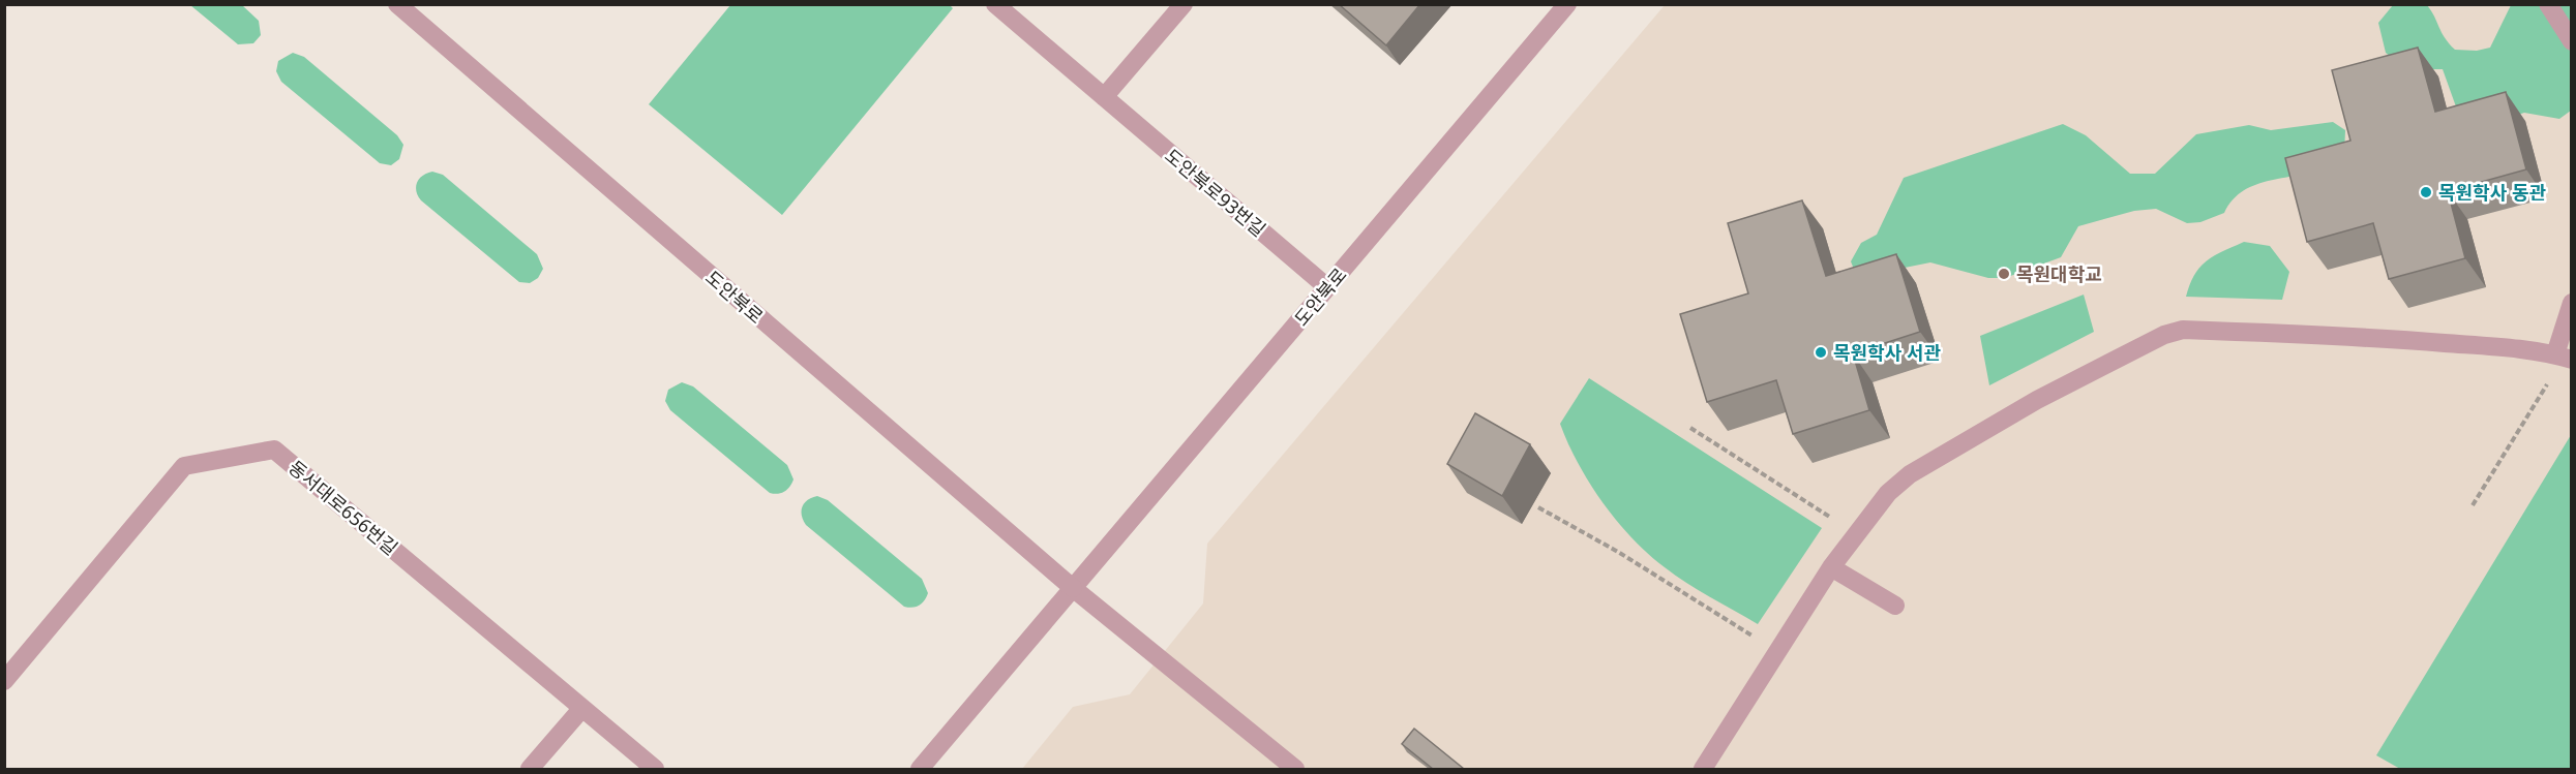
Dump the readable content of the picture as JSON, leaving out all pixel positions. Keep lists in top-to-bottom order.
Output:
{
  "streets": {
    "street": ["도안북로93번길", "도안북로", "동서대로656번길"]
  },
  "crossings": [
    ["도안북로93번길", "도안북로"]
  ],
  "places": ["목원학사 동관", "목원대학교", "목원학사 서관"]
}
